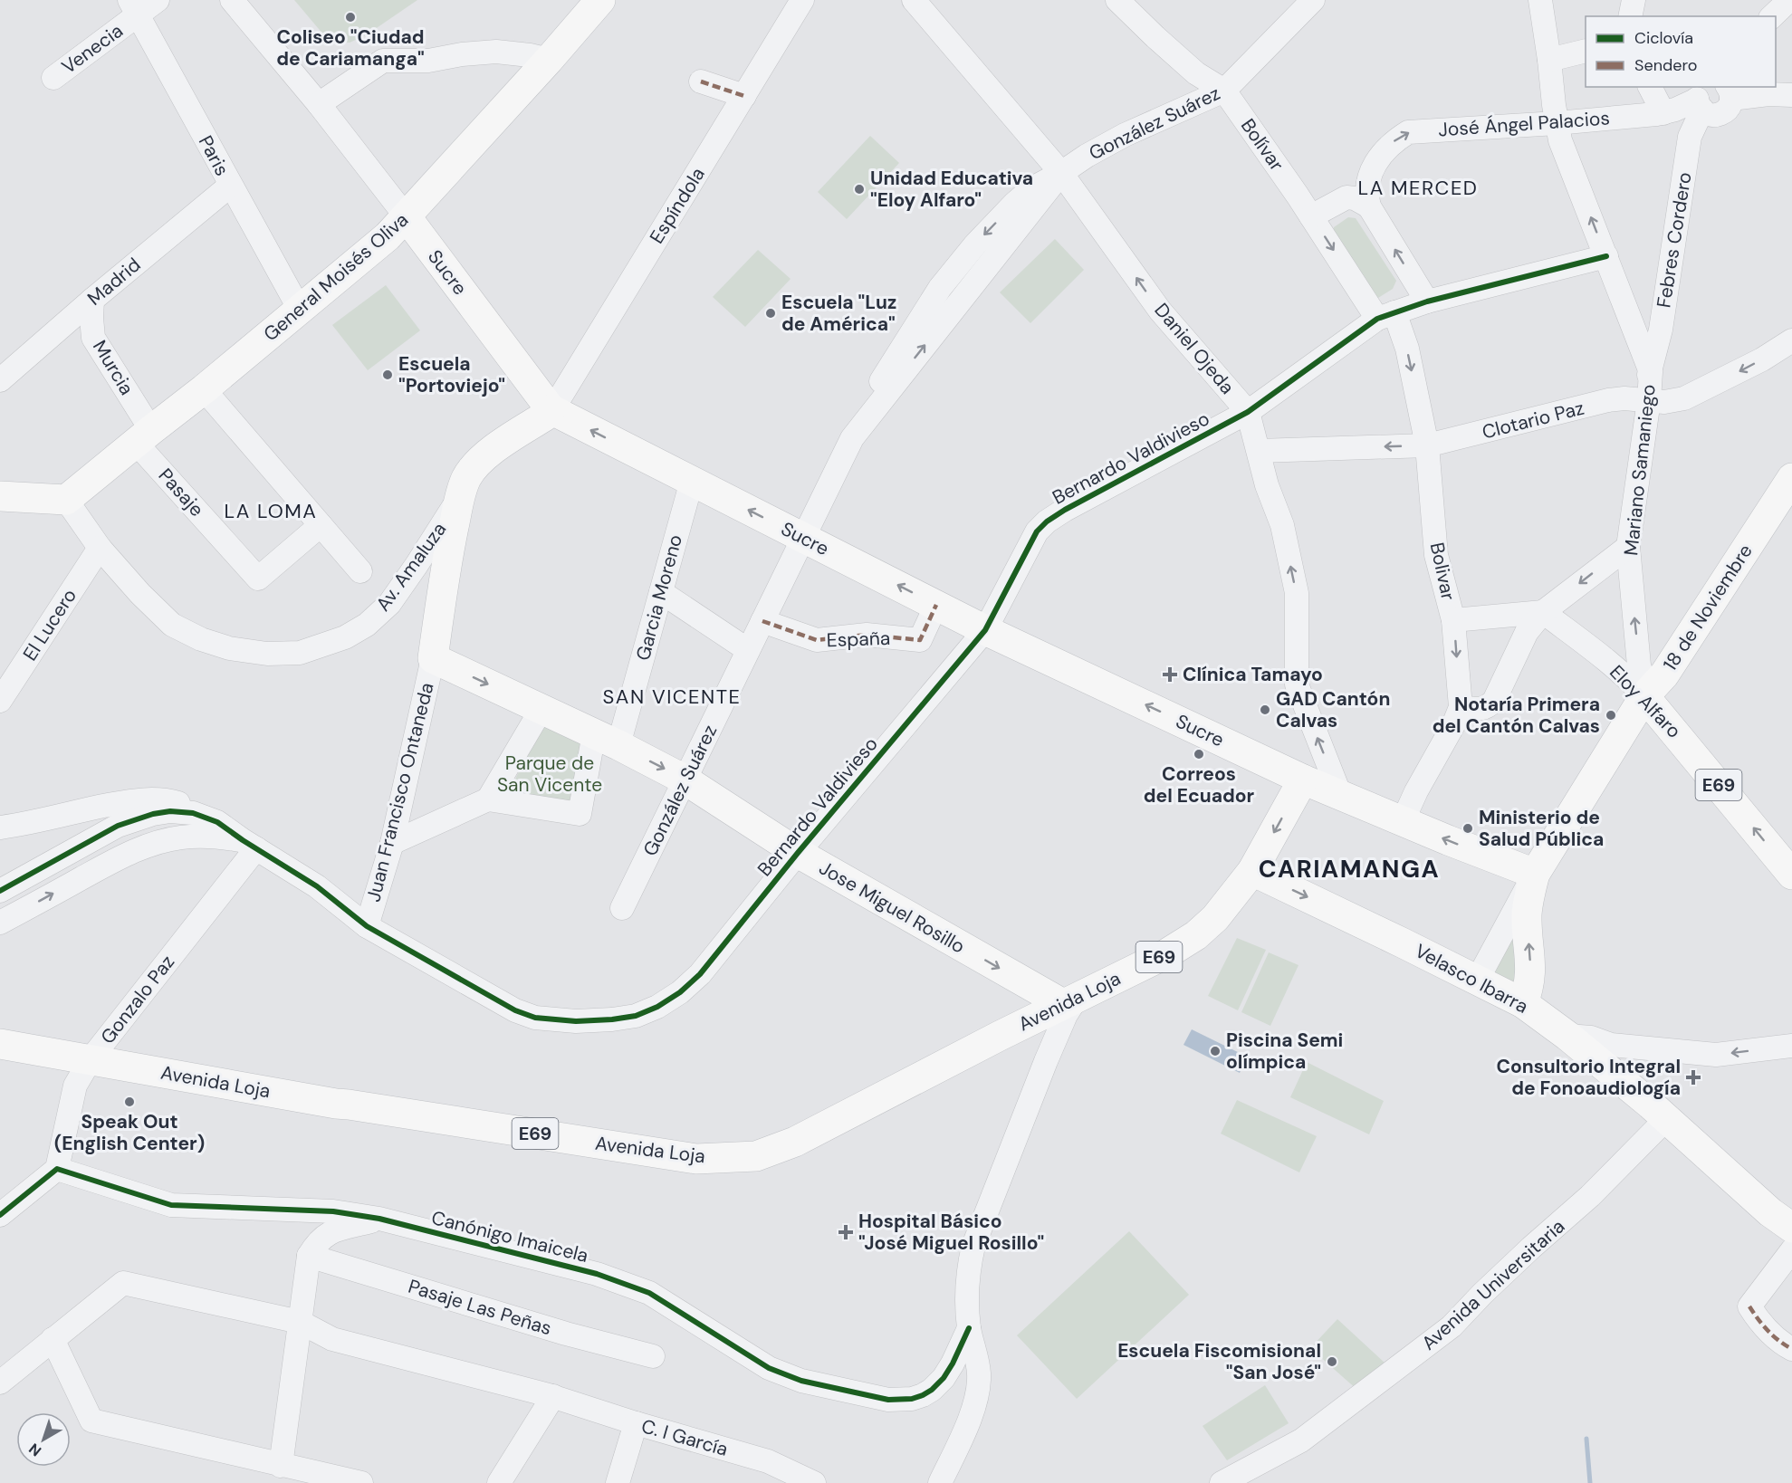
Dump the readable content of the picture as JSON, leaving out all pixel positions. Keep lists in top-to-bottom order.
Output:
{
  "streets": {
    "main road": [
      "Sucre",
      "General Moisés Oliva",
      "Av. Amaluza",
      "18 de Noviembre",
      "Eloy Alfaro",
      "E69",
      "Jose Miguel Rosillo",
      "Velasco Ibarra",
      "Avenida Loja"
    ],
    "street": [
      "Venecia",
      "González Suárez",
      "José Ángel Palacios",
      "Bolívar",
      "Paris",
      "Espíndola",
      "Febres Cordero",
      "Madrid",
      "Daniel Ojeda",
      "Murcia",
      "Clotario Paz",
      "Bernardo Valdivieso",
      "Mariano Samaniego",
      "Pasaje",
      "Bolivar",
      "Garcia Moreno",
      "El Lucero",
      "España",
      "Juan Francisco Ontaneda",
      "Gonzalo Paz",
      "Canónigo Imaicela",
      "Avenida Universitaria",
      "Pasaje Las Peñas",
      "C. I García"
    ]
  },
  "crossings": [
    ["Venecia", "Paris"],
    ["González Suárez", "Bolívar"],
    ["González Suárez", "Sucre"],
    ["González Suárez", "Daniel Ojeda"],
    ["González Suárez", "España"],
    ["González Suárez", "Jose Miguel Rosillo"],
    ["José Ángel Palacios", "Febres Cordero"],
    ["José Ángel Palacios", "Mariano Samaniego"],
    ["Bolívar", "Bernardo Valdivieso"],
    ["Bolívar", "Bolivar"],
    ["Paris", "General Moisés Oliva"],
    ["Paris", "Madrid"],
    ["Espíndola", "Sucre"],
    ["Espíndola", "Av. Amaluza"],
    ["Febres Cordero", "Mariano Samaniego"],
    ["Sucre", "General Moisés Oliva"],
    ["Sucre", "Daniel Ojeda"],
    ["Sucre", "Bernardo Valdivieso"],
    ["Sucre", "Av. Amaluza"],
    ["Sucre", "Bolivar"],
    ["Sucre", "Garcia Moreno"],
    ["Sucre", "18 de Noviembre"],
    ["Sucre", "España"],
    ["Sucre", "Avenida Loja"],
    ["General Moisés Oliva", "Murcia"],
    ["General Moisés Oliva", "Pasaje"],
    ["General Moisés Oliva", "Av. Amaluza"],
    ["Madrid", "Murcia"],
    ["Daniel Ojeda", "Clotario Paz"],
    ["Daniel Ojeda", "Bernardo Valdivieso"],
    ["Murcia", "Pasaje"],
    ["Clotario Paz", "Mariano Samaniego"],
    ["Clotario Paz", "Bolivar"],
    ["Bernardo Valdivieso", "Mariano Samaniego"],
    ["Bernardo Valdivieso", "Bolivar"],
    ["Bernardo Valdivieso", "Juan Francisco Ontaneda"],
    ["Bernardo Valdivieso", "Jose Miguel Rosillo"],
    ["Bernardo Valdivieso", "Gonzalo Paz"],
    ["Mariano Samaniego", "18 de Noviembre"],
    ["Mariano Samaniego", "Eloy Alfaro"],
    ["Av. Amaluza", "El Lucero"],
    ["Garcia Moreno", "Jose Miguel Rosillo"],
    ["18 de Noviembre", "Eloy Alfaro"],
    ["18 de Noviembre", "Velasco Ibarra"],
    ["Juan Francisco Ontaneda", "Jose Miguel Rosillo"],
    ["Jose Miguel Rosillo", "Avenida Loja"],
    ["Velasco Ibarra", "Avenida Loja"],
    ["Velasco Ibarra", "Avenida Universitaria"],
    ["Gonzalo Paz", "Avenida Loja"],
    ["Gonzalo Paz", "Canónigo Imaicela"]
  ],
  "one_way": [
    "José Ángel Palacios",
    "Sucre",
    "Daniel Ojeda",
    "Clotario Paz",
    "Bolivar",
    "Eloy Alfaro",
    "Jose Miguel Rosillo",
    "Velasco Ibarra"
  ],
  "districts": [
    "LA MERCED",
    "LA LOMA",
    "SAN VICENTE",
    "CARIAMANGA"
  ],
  "parks": ["Parque de San Vicente"],
  "places": {
    "other": [
      "Coliseo \"Ciudad de Cariamanga\"",
      "Unidad Educativa \"Eloy Alfaro\"",
      "Escuela \"Luz de América\"",
      "Escuela \"Portoviejo\"",
      "GAD Cantón Calvas",
      "Notaría Primera del Cantón Calvas",
      "Correos del Ecuador",
      "Ministerio de Salud Pública",
      "Piscina Semi olímpica",
      "Speak Out (English Center)",
      "Escuela Fiscomisional \"San José\""
    ],
    "health": ["Clínica Tamayo", "Consultorio Integral de Fonoaudiología", "Hospital Básico \"José Miguel Rosillo\""]
  },
  "legend": ["Ciclovía", "Sendero"],
  "north": "bottom left"
}
